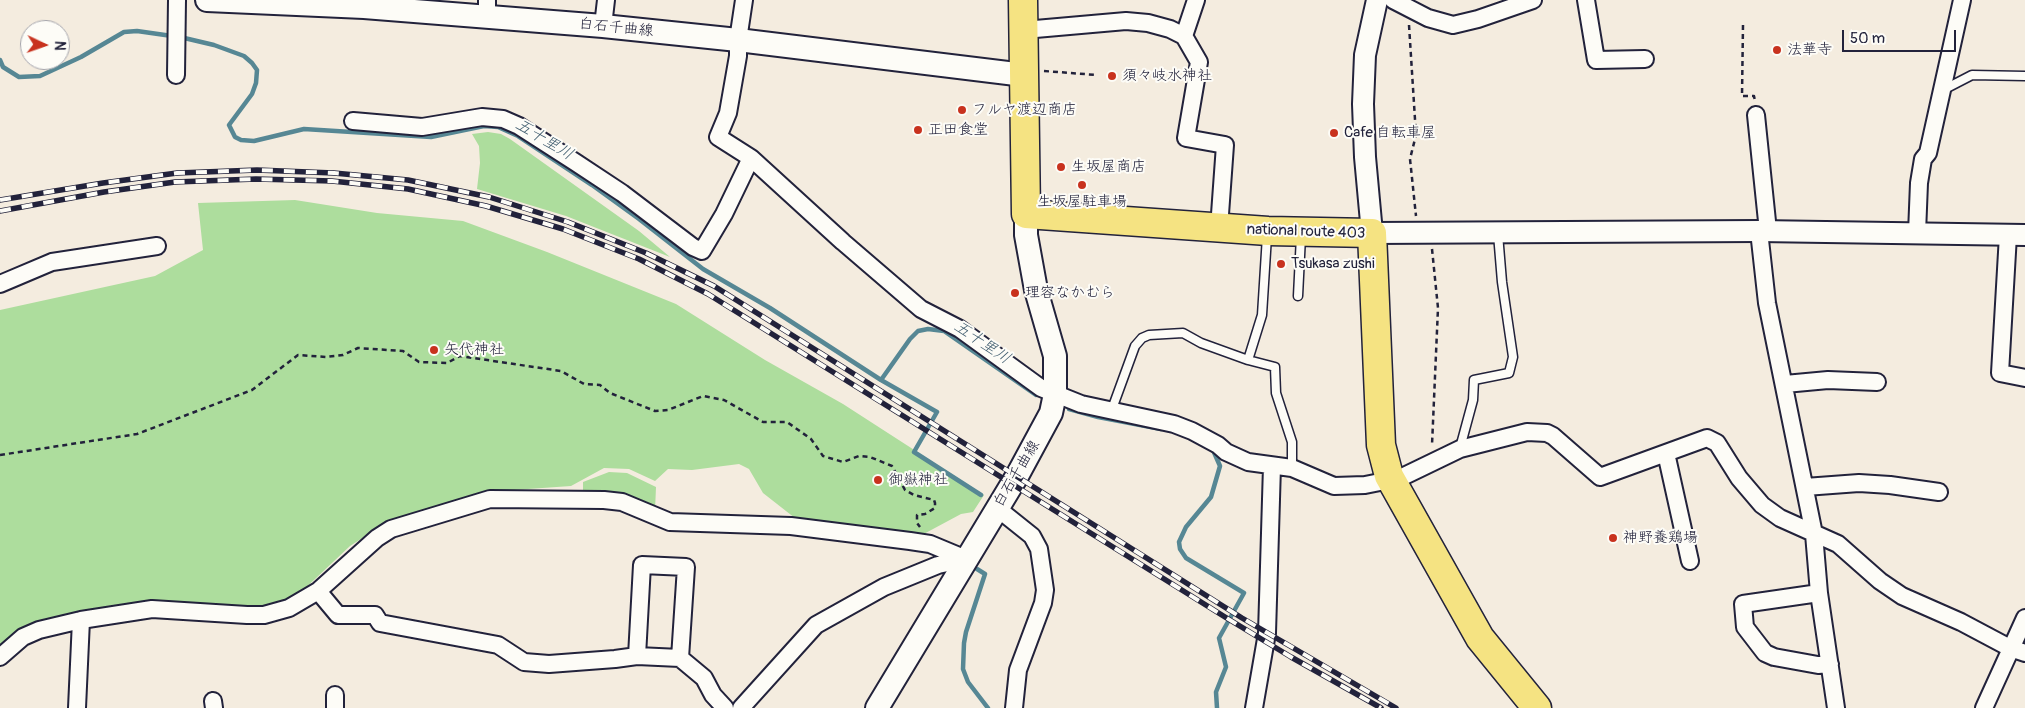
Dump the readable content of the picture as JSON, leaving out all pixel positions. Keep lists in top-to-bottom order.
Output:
{
  "streets": {
    "highway": ["national route 403"],
    "main road": ["白石千曲線"]
  },
  "crossings": [
    ["白石千曲線", "national route 403"]
  ],
  "water": ["五十里川"],
  "places": [
    "法華寺",
    "須々岐水神社",
    "フルヤ渡辺商店",
    "正田食堂",
    "Cafe 自転車屋",
    "生坂屋商店",
    "生坂屋駐車場",
    "Tsukasa zushi",
    "理容なかむら",
    "矢代神社",
    "御嶽神社",
    "神野養鶏場"
  ],
  "scale_bar": "50 m",
  "north": "right"
}
